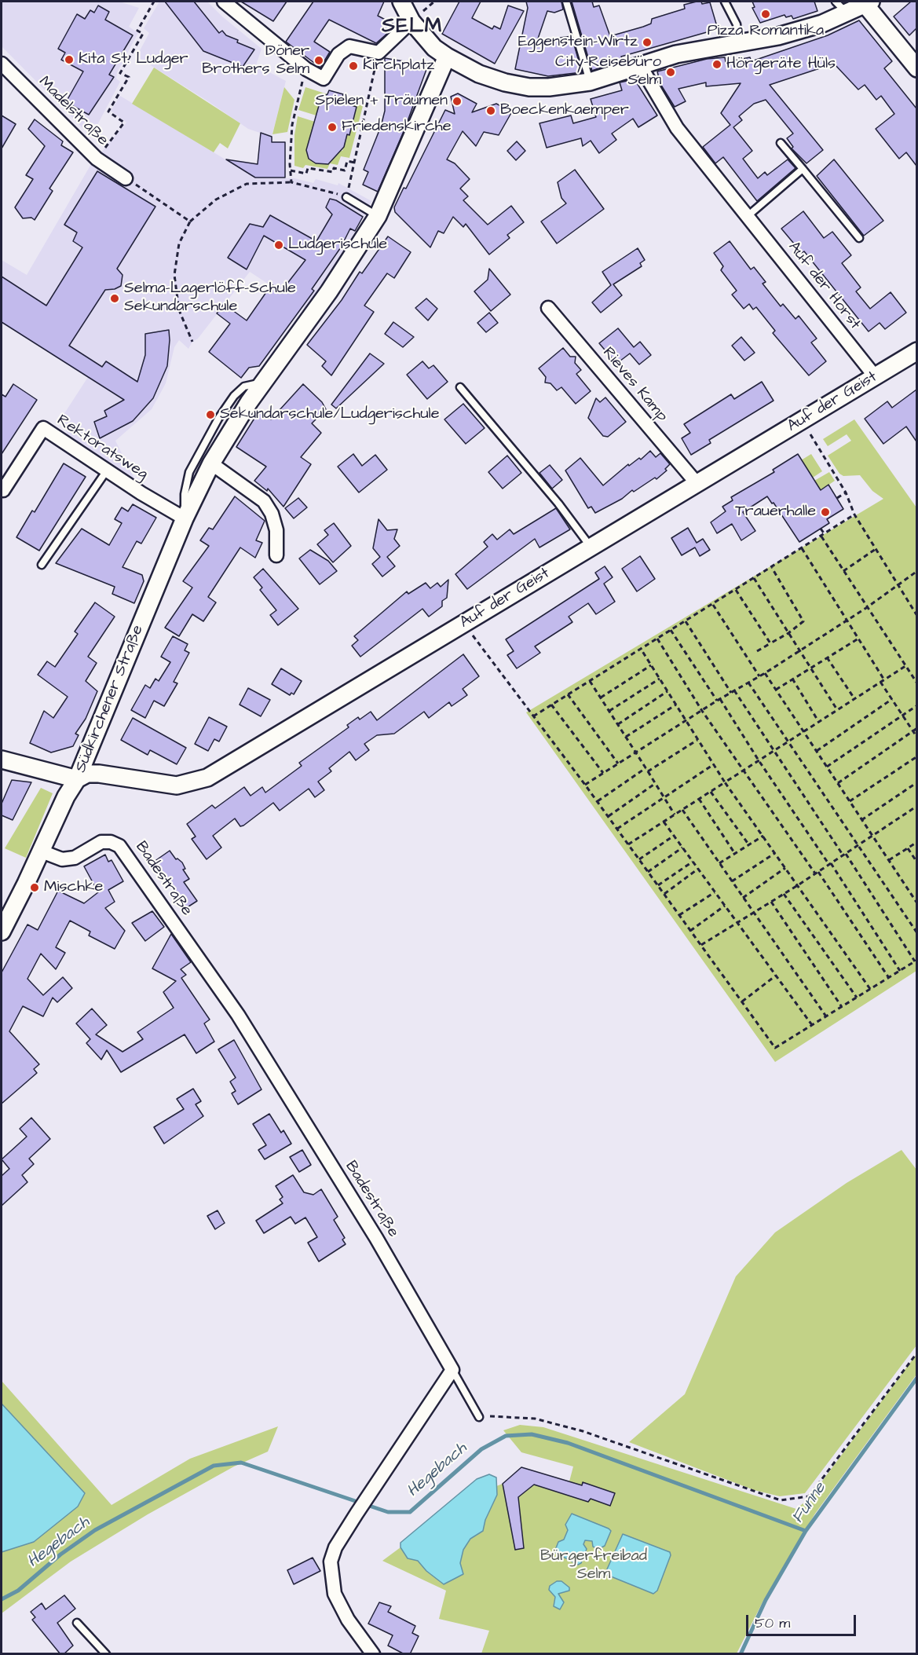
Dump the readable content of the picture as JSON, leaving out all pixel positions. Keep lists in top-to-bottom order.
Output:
{
  "streets": {
    "street": [
      "Madelstraße",
      "Auf der Horst",
      "Rieves Kamp",
      "Auf der Geist",
      "Rektoratsweg",
      "Südkirchener Straße",
      "Badestraße"
    ]
  },
  "crossings": [
    ["Auf der Horst", "Auf der Geist"],
    ["Rieves Kamp", "Auf der Geist"],
    ["Auf der Geist", "Südkirchener Straße"],
    ["Rektoratsweg", "Südkirchener Straße"],
    ["Südkirchener Straße", "Badestraße"]
  ],
  "districts": ["SELM"],
  "water": ["Hegebach", "Funne"],
  "parks": ["Bürgerfreibad Selm"],
  "places": [
    "Pizza Romantika",
    "Eggenstein-Wirtz",
    "Kita St. Ludger",
    "Döner Brothers Selm",
    "Hörgeräte Hüls",
    "Kirchplatz",
    "City-Reisebüro Selm",
    "Spielen + Träumen",
    "Boeckenkaemper",
    "Friedenskirche",
    "Ludgerischule",
    "Selma-Lagerlöff-Schule Sekundarschule",
    "Sekundarschule/Ludgerischule",
    "Trauerhalle",
    "Mischke"
  ],
  "scale_bar": "50 m"
}
